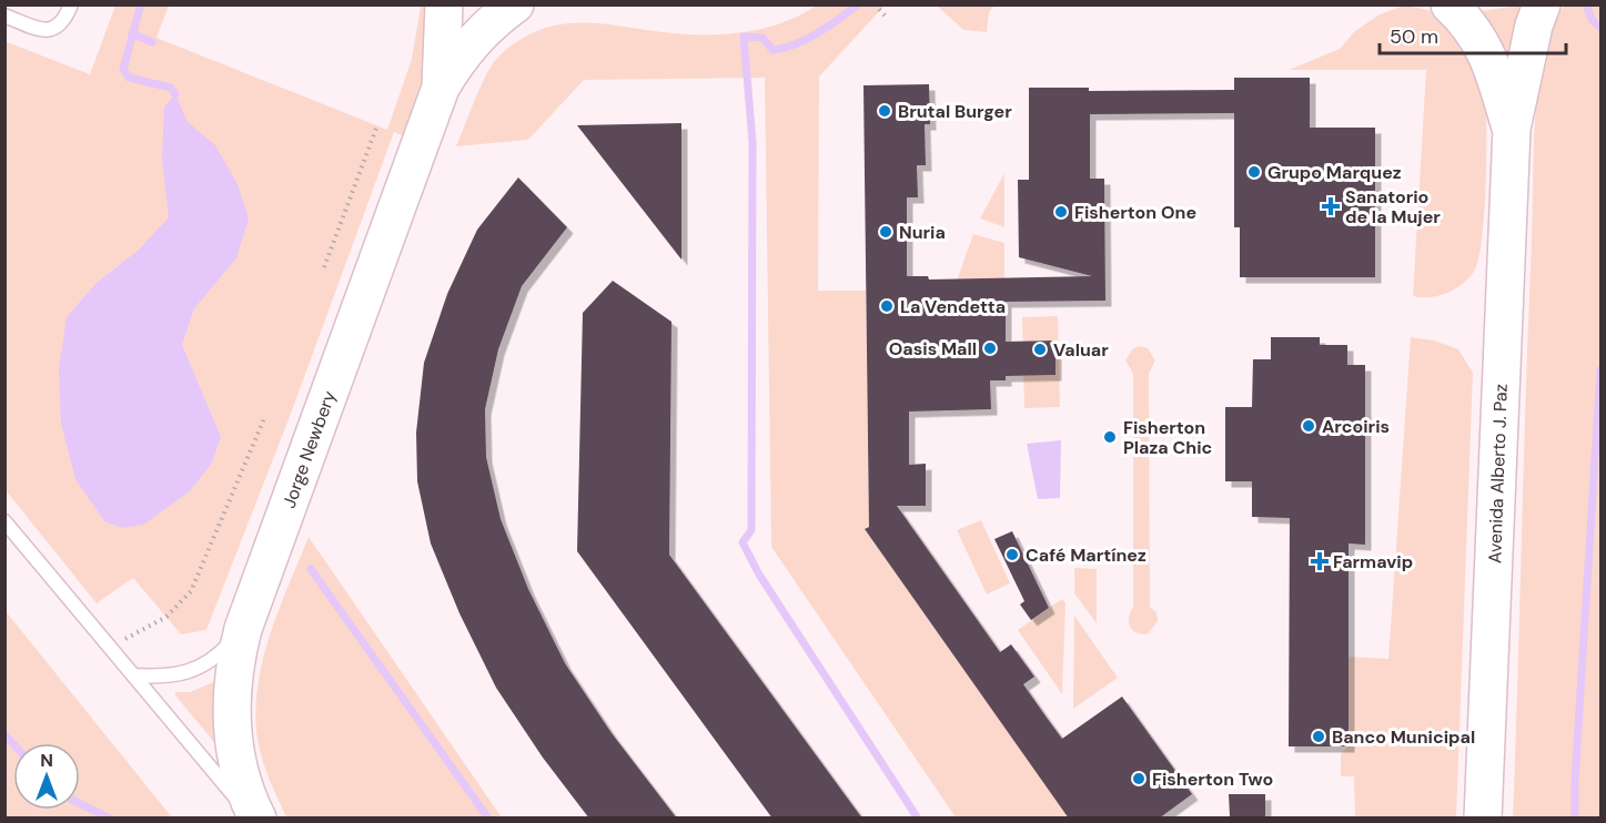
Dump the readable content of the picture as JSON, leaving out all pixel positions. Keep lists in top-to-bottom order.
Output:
{
  "streets": {
    "main road": ["Jorge Newbery", "Avenida Alberto J. Paz"]
  },
  "places": {
    "other": [
      "Brutal Burger",
      "Grupo Marquez",
      "Fisherton One",
      "Nuria",
      "La Vendetta",
      "Oasis Mall",
      "Valuar",
      "Arcoiris",
      "Fisherton Plaza Chic",
      "Café Martínez",
      "Banco Municipal",
      "Fisherton Two"
    ],
    "health": ["Sanatorio de la Mujer", "Farmavip"]
  },
  "scale_bar": "50 m",
  "north": "top"
}
